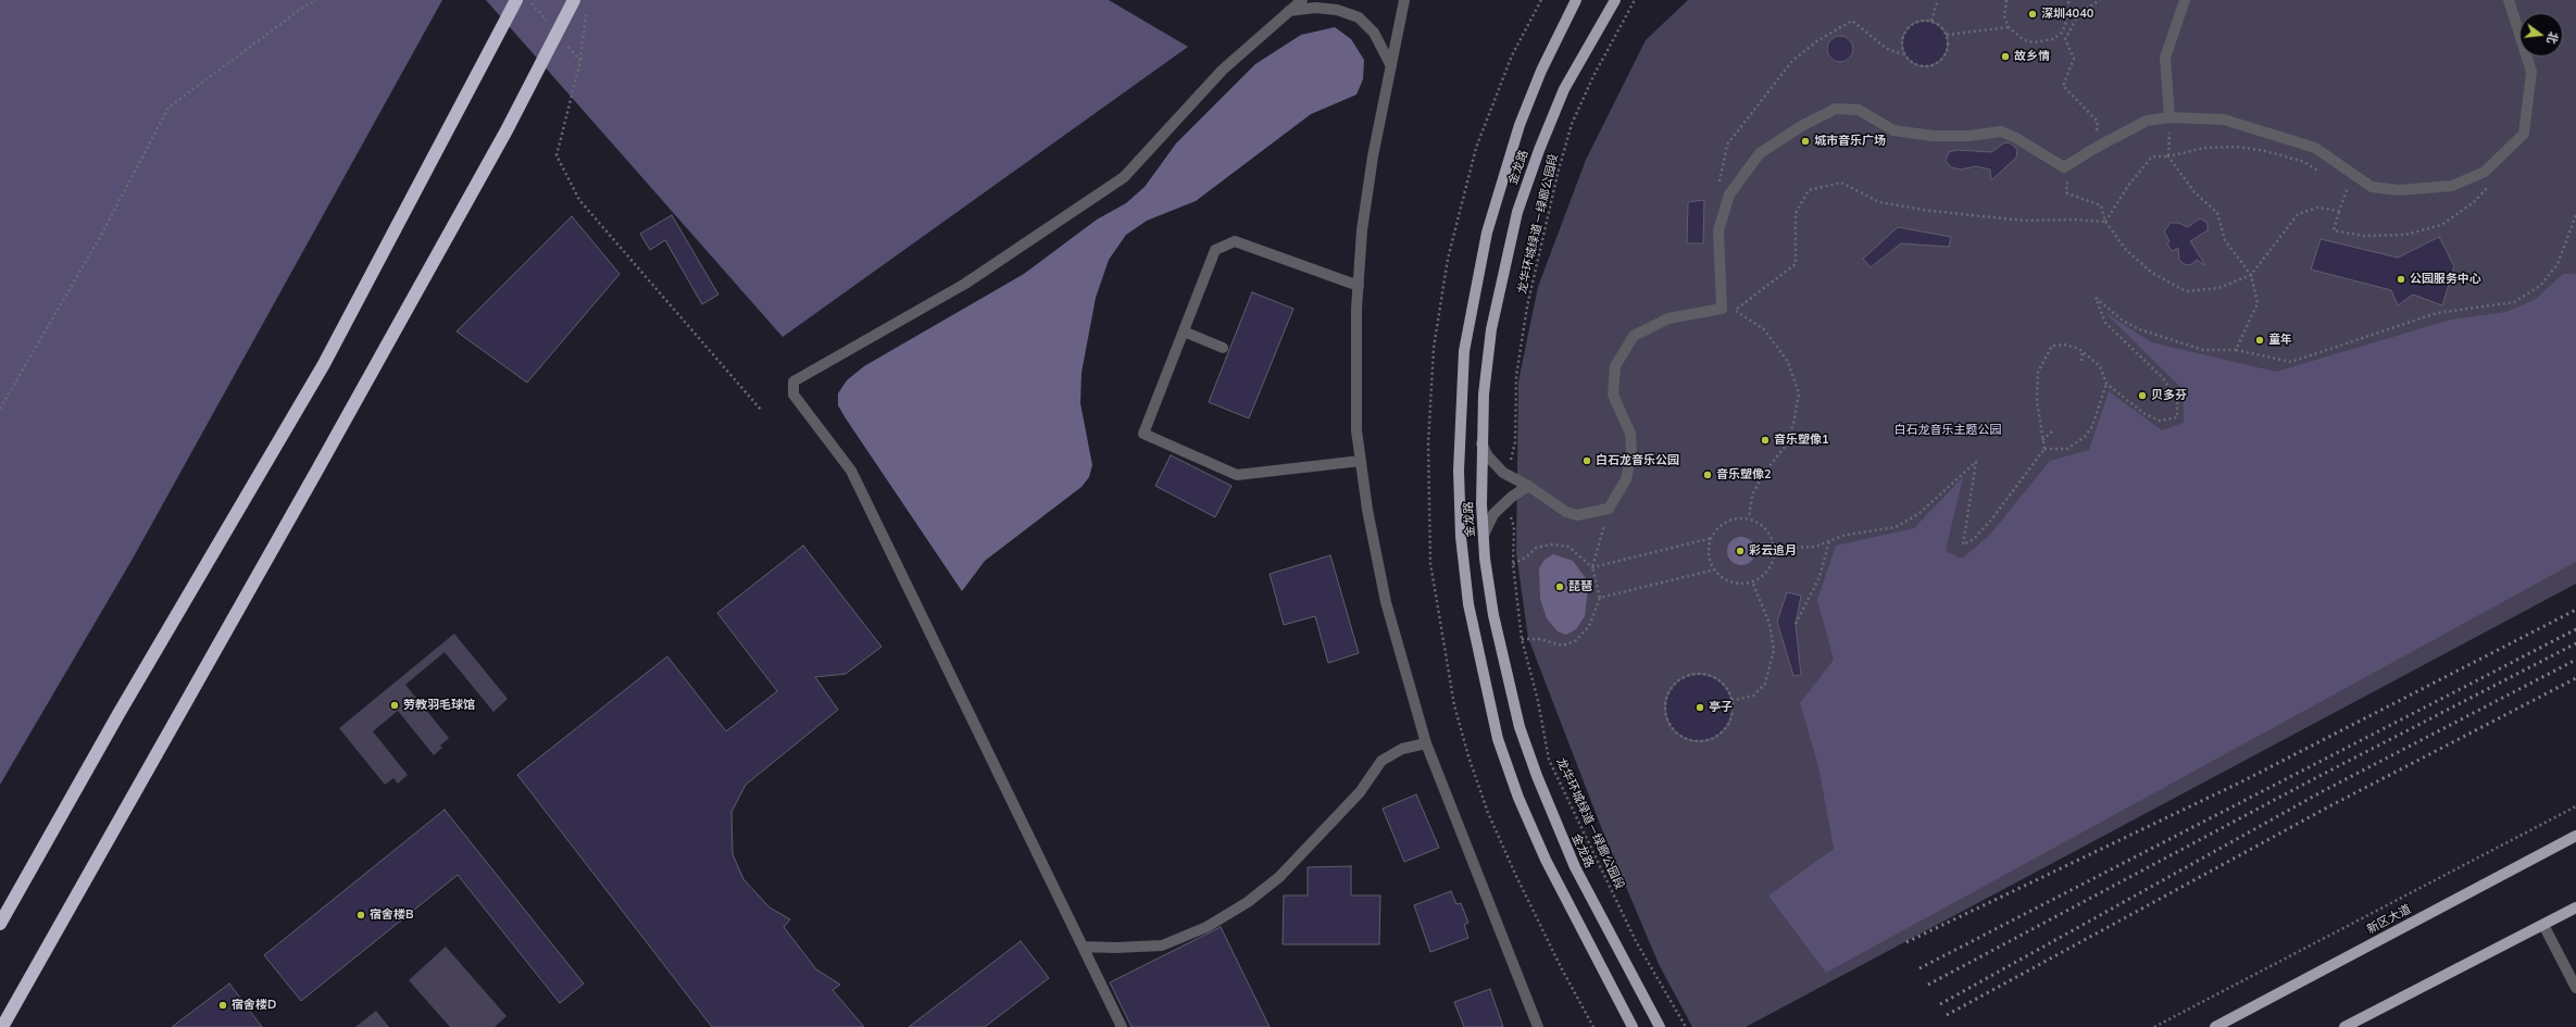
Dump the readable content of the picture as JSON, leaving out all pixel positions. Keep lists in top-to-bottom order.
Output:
{
  "streets": {
    "main road": ["金龙路", "新区大道"],
    "path": ["龙华环城绿道－绿廊公园段"]
  },
  "parks": ["白石龙音乐主题公园"],
  "places": [
    "深圳4040",
    "故乡情",
    "城市音乐广场",
    "公园服务中心",
    "童年",
    "贝多芬",
    "音乐塑像1",
    "白石龙音乐公园",
    "音乐塑像2",
    "彩云追月",
    "琵琶",
    "劳教羽毛球馆",
    "亭子",
    "宿舍楼B",
    "宿舍楼D"
  ],
  "north": "right"
}
